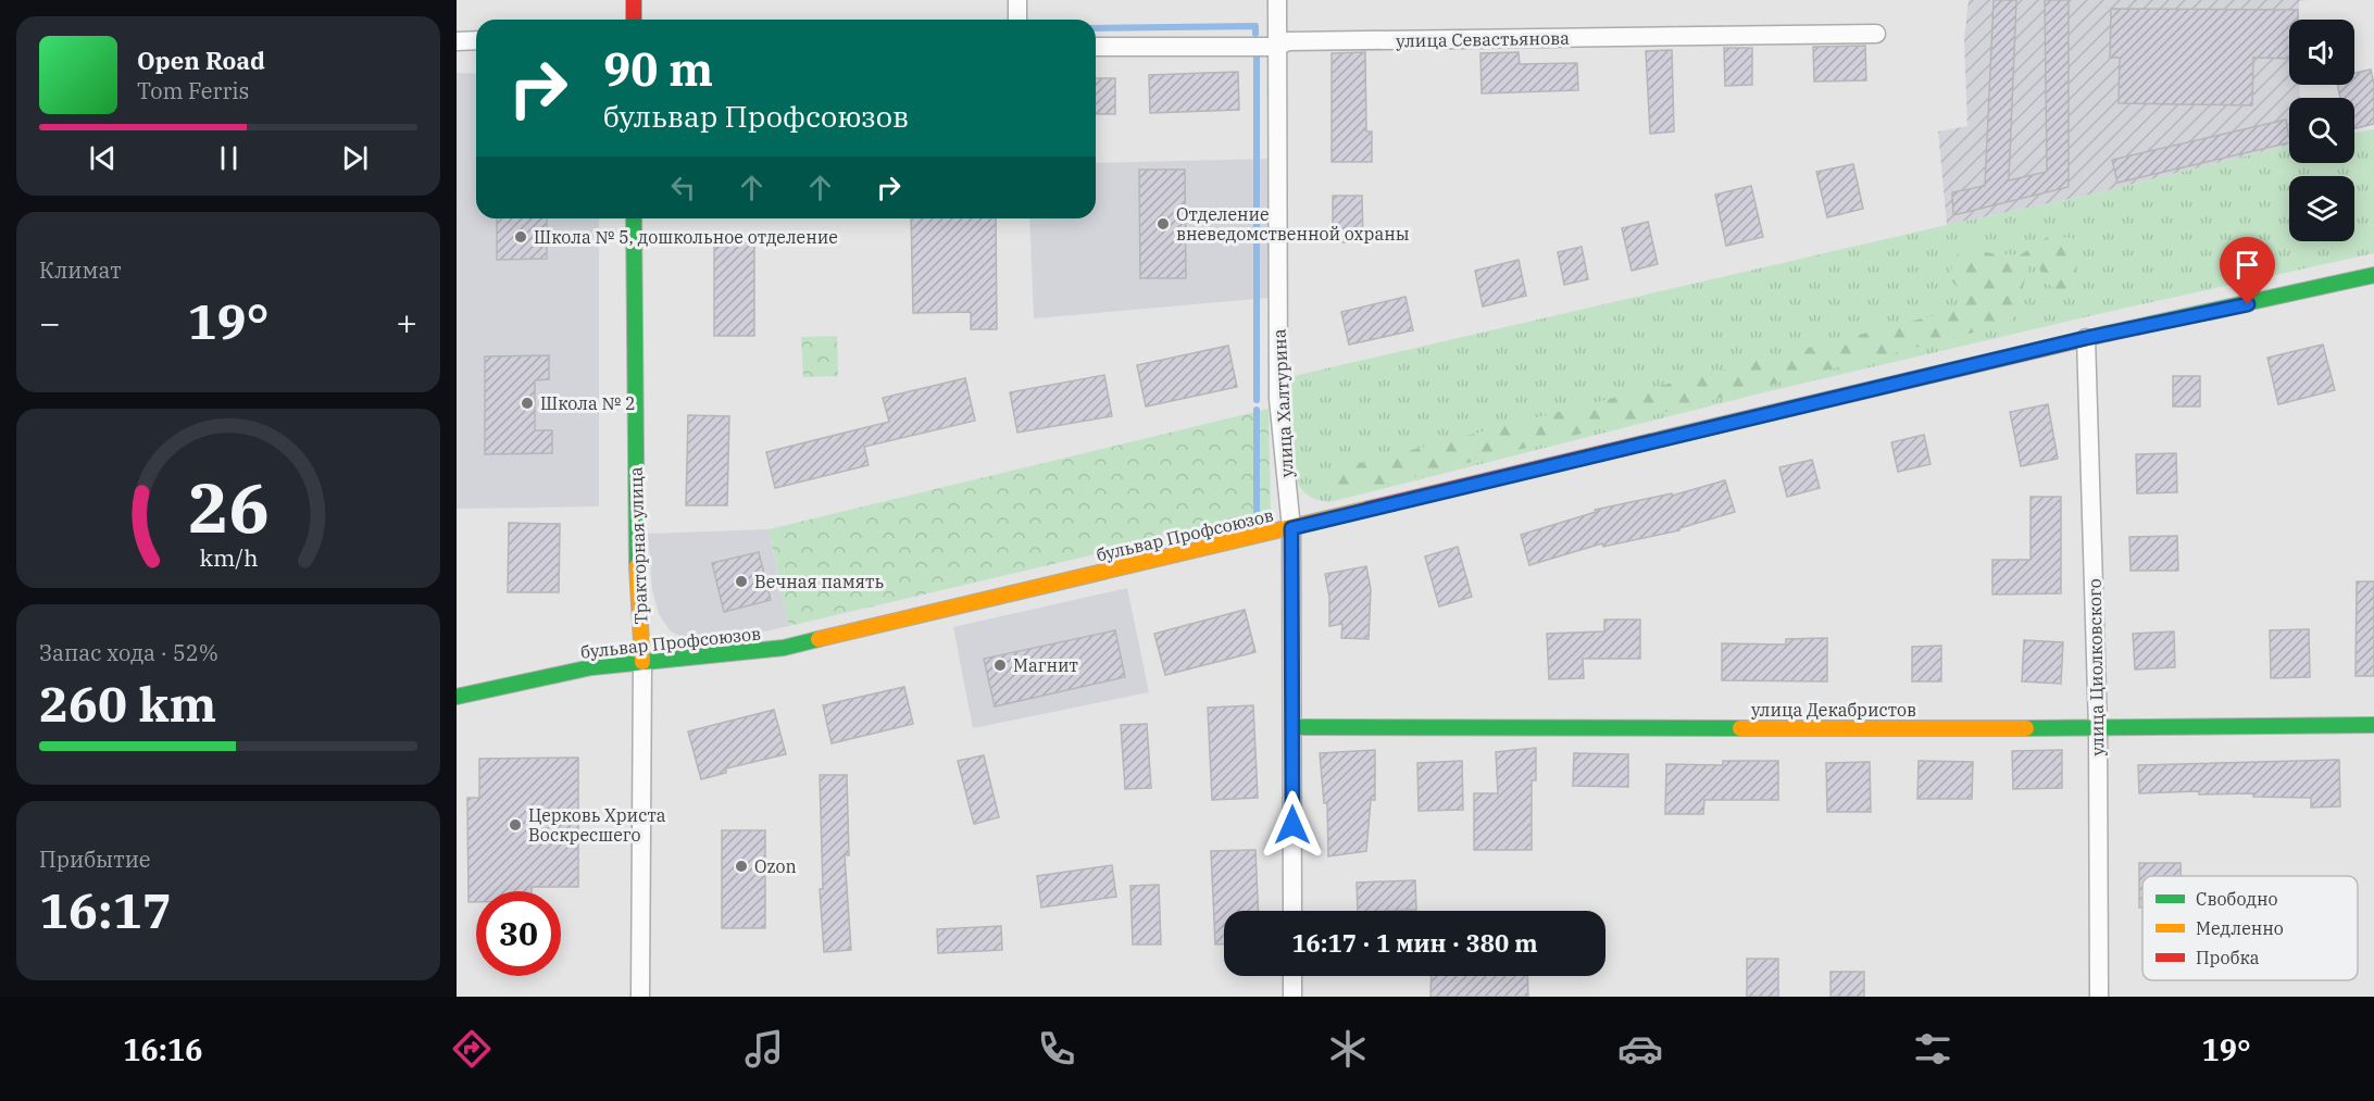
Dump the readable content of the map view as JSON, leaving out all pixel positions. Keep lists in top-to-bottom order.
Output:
{
  "streets": {
    "main road": ["бульвар Профсоюзов", "Тракторная улица", "улица Декабристов"],
    "street": ["улица Севастьянова", "улица Халтурина", "улица Циолковского"]
  },
  "crossings": [
    ["улица Севастьянова", "улица Халтурина"],
    ["улица Халтурина", "бульвар Профсоюзов"],
    ["улица Халтурина", "улица Декабристов"],
    ["бульвар Профсоюзов", "Тракторная улица"],
    ["бульвар Профсоюзов", "улица Циолковского"],
    ["улица Циолковского", "улица Декабристов"]
  ],
  "places": [
    "Отделение вневедомственной охраны",
    "Школа № 5, дошкольное отделение",
    "Школа № 2",
    "Вечная память",
    "Магнит",
    "Церковь Христа Воскресшего",
    "Ozon"
  ],
  "legend": ["Свободно", "Медленно", "Пробка"],
  "page": {
    "turn": ["90 m", "бульвар Профсоюзов"],
    "song": ["Open Road", "Tom Ferris"],
    "tile": [
      "Климат",
      ["Запас хода · 52%", "260 km"],
      ["Прибытие", "16:17"]
    ],
    "heat": ["−", "19°", "+"],
    "limit": "30",
    "trip": "16:17 · 1 мин · 380 m",
    "tabs": ["16:16", "19°"],
    "gauge": ["26", "km/h"]
  }
}
